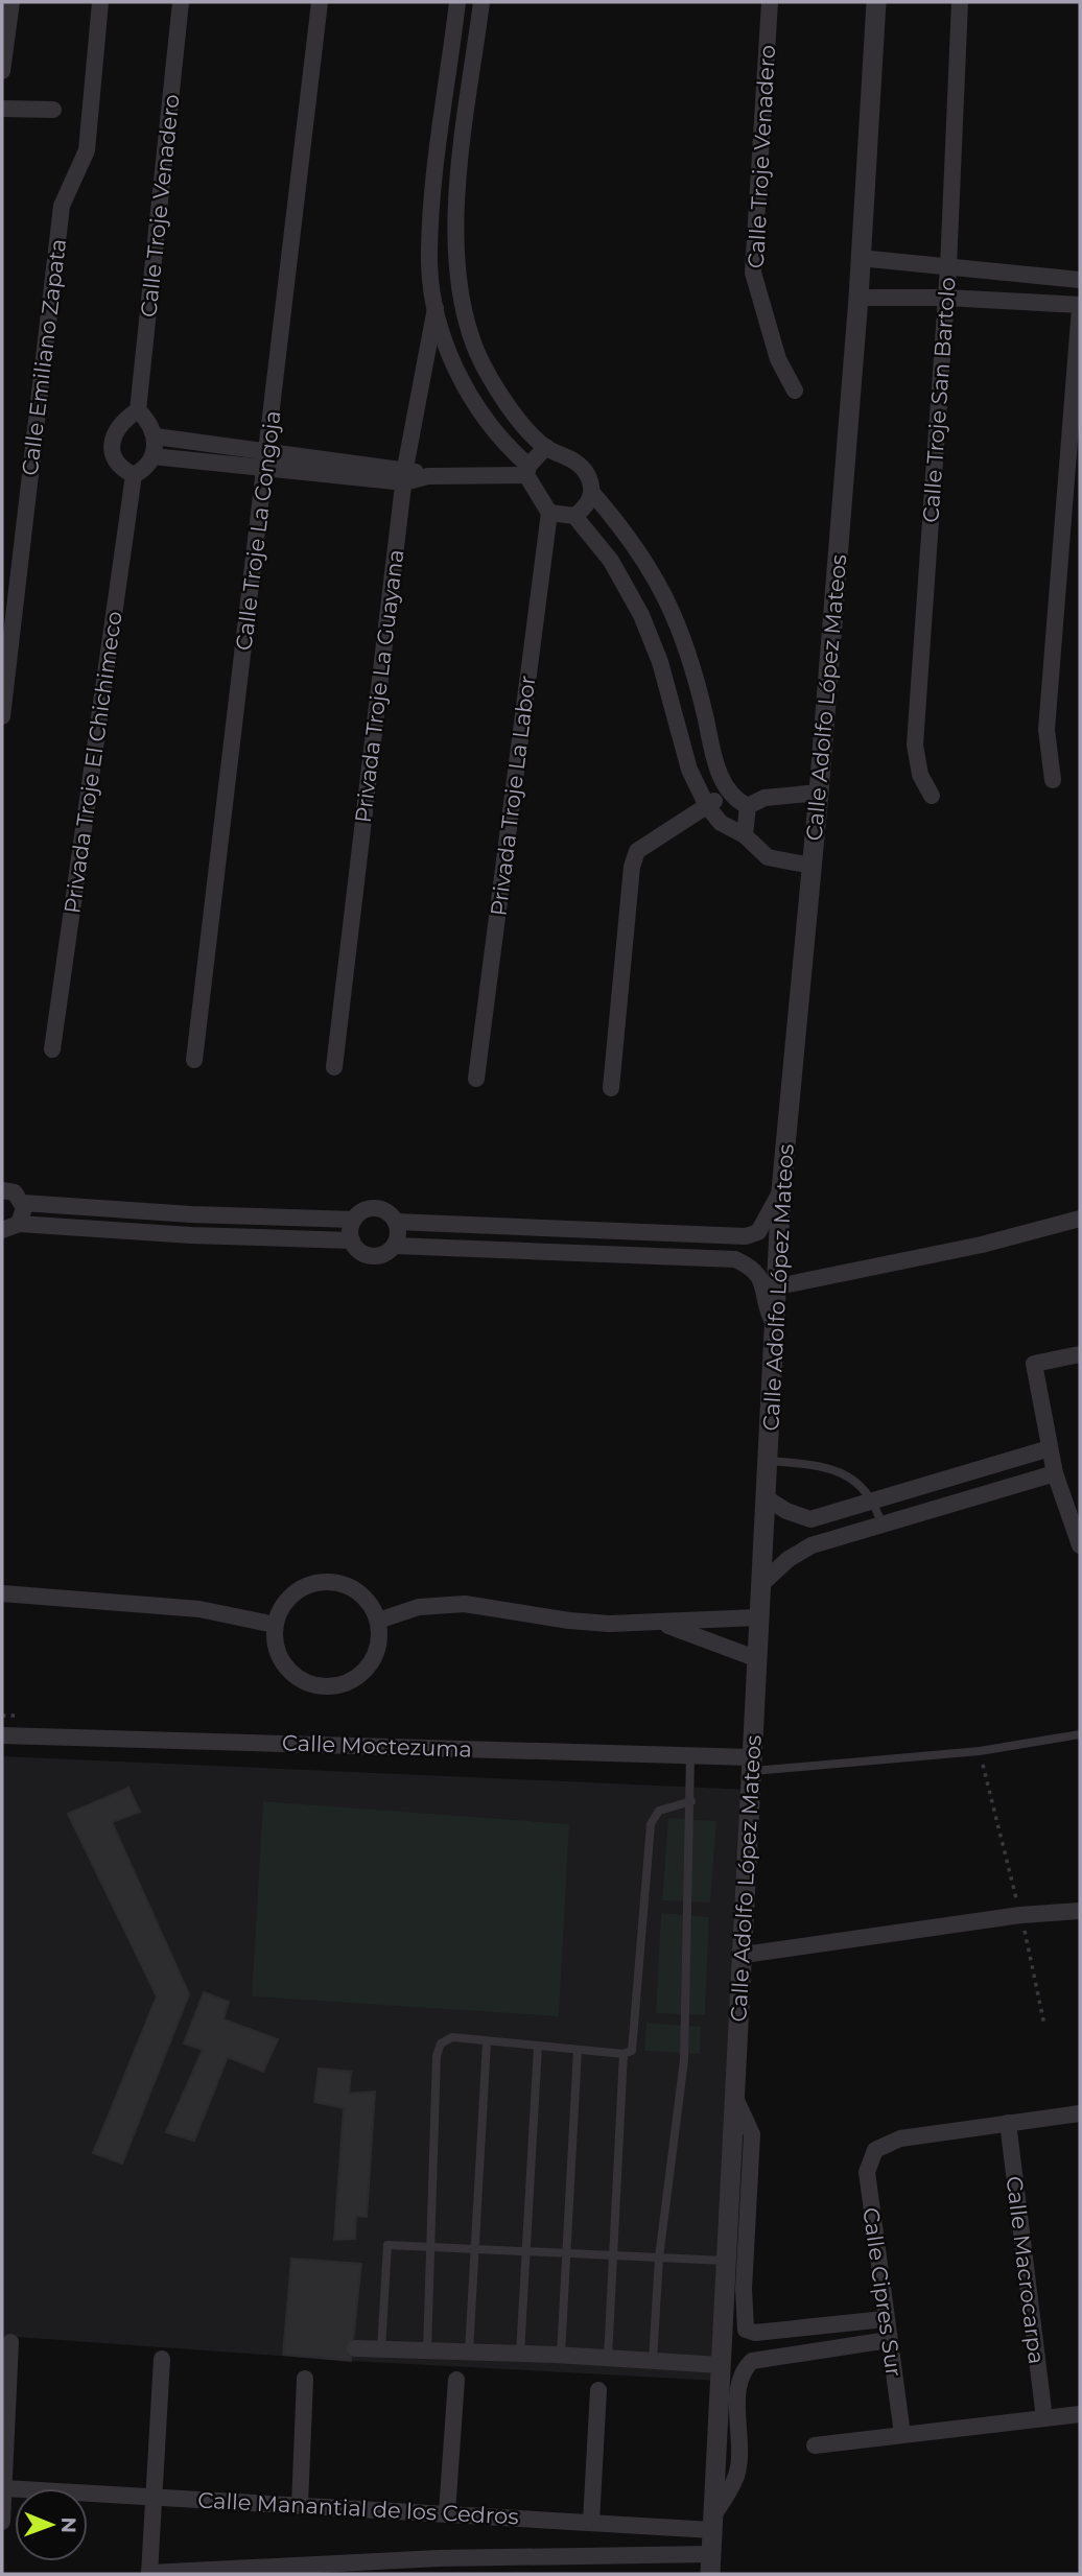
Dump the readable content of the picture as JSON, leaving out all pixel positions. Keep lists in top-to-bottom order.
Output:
{
  "streets": {
    "street": [
      "Calle Troje Venadero",
      "Calle Emiliano Zapata",
      "Calle Troje San Bartolo",
      "Calle Troje La Congoja",
      "Privada Troje La Guayana",
      "Calle Adolfo López Mateos",
      "Privada Troje El Chichimeco",
      "Privada Troje La Labor",
      "Calle Moctezuma",
      "Calle Macrocarpa",
      "Calle Cipres Sur",
      "Calle Manantial de los Cedros"
    ]
  },
  "crossings": [
    ["Calle Troje Venadero", "Privada Troje El Chichimeco"],
    ["Calle Adolfo López Mateos", "Calle Moctezuma"],
    ["Calle Adolfo López Mateos", "Calle Manantial de los Cedros"],
    ["Calle Macrocarpa", "Calle Cipres Sur"]
  ],
  "north": "right"
}
